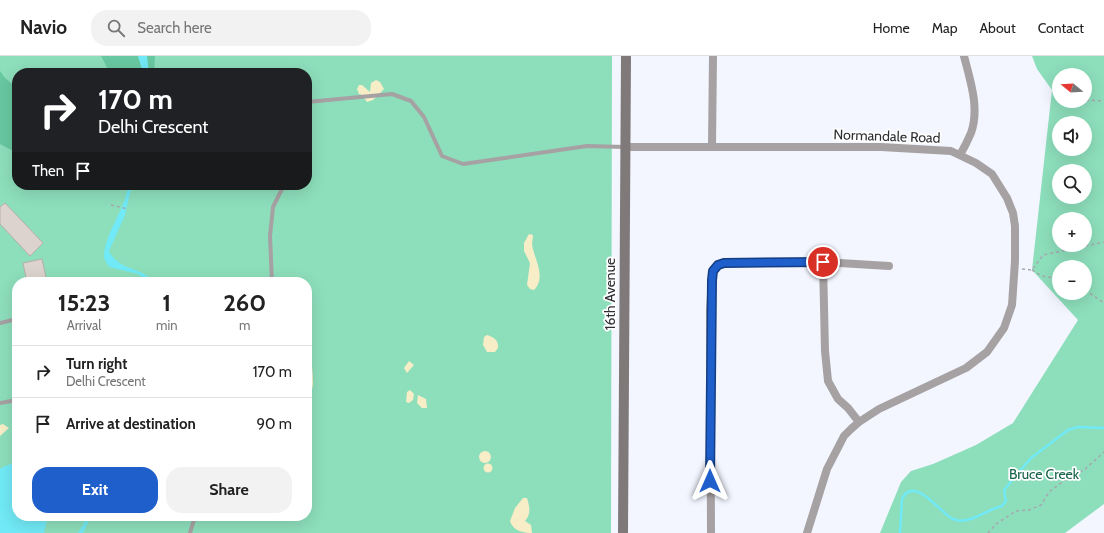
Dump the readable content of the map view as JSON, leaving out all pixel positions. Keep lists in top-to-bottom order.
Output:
{
  "streets": {
    "main road": ["16th Avenue"],
    "street": ["Normandale Road"]
  },
  "crossings": [
    ["Normandale Road", "16th Avenue"]
  ],
  "parks": ["Bruce Creek"],
  "north": "left",
  "page": {
    "header": "Navio",
    "search": "Search here",
    "nav": [
      "Home",
      "Map",
      "About",
      "Contact"
    ],
    "map_buttons": ["+", "−"],
    "turn": ["170 m", "Delhi Crescent"],
    "then": "Then",
    "eta": [
      "15:23",
      "Arrival",
      "1",
      "min",
      "260",
      "m"
    ],
    "list": [
      {
        "name": "Turn right",
        "note": "Delhi Crescent",
        "value": "170 m"
      },
      {
        "name": "Arrive at destination",
        "value": "90 m"
      }
    ],
    "buttons": ["Exit", "Share"]
  }
}
